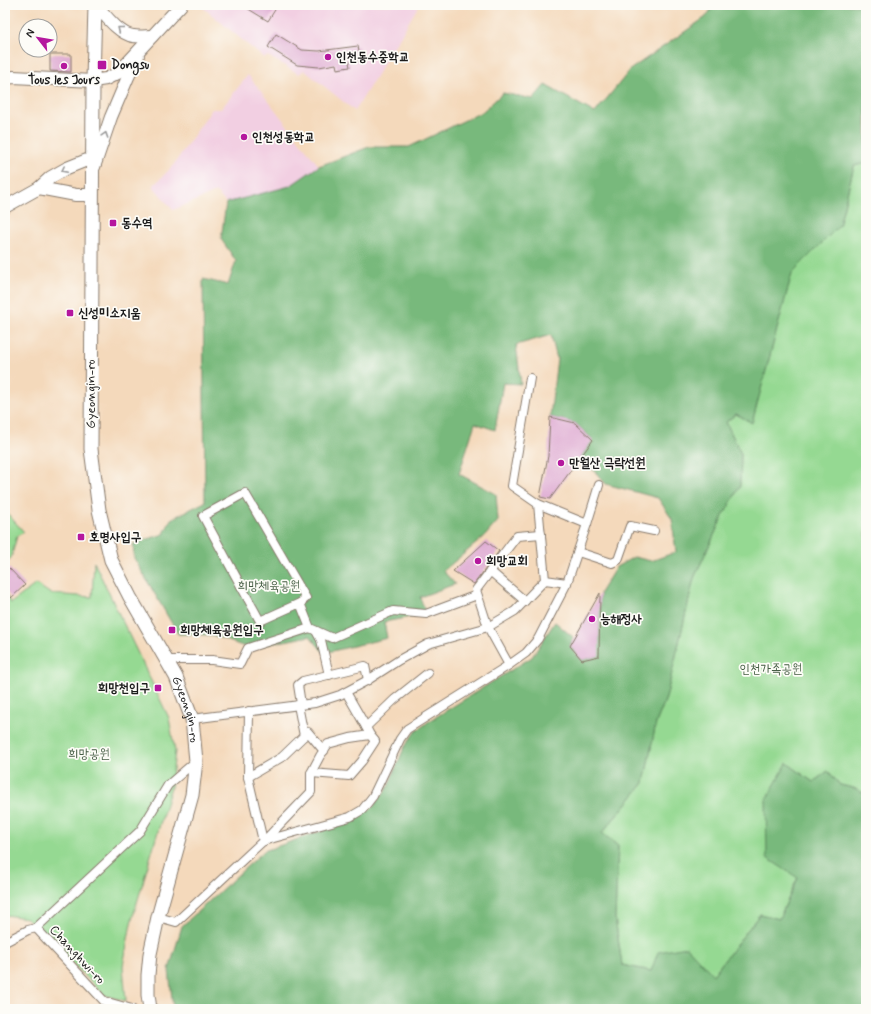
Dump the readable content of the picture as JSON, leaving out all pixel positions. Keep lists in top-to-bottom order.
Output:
{
  "streets": {
    "main road": ["Gyeongin-ro"],
    "street": ["Changhwi-ro"]
  },
  "crossings": [
    ["Gyeongin-ro", "Changhwi-ro"]
  ],
  "parks": ["희망체육공원", "인천가족공원", "희망공원"],
  "places": {
    "other": [
      "인천동수중학교",
      "Tous les Jours",
      "인천성동학교",
      "만월산 극락선원",
      "희망교회",
      "능해정사"
    ],
    "transit": [
      "Dongsu",
      "동수역",
      "신성미소지움",
      "호명사입구",
      "희망체육공원입구",
      "희망천입구"
    ]
  },
  "north": "top left"
}
